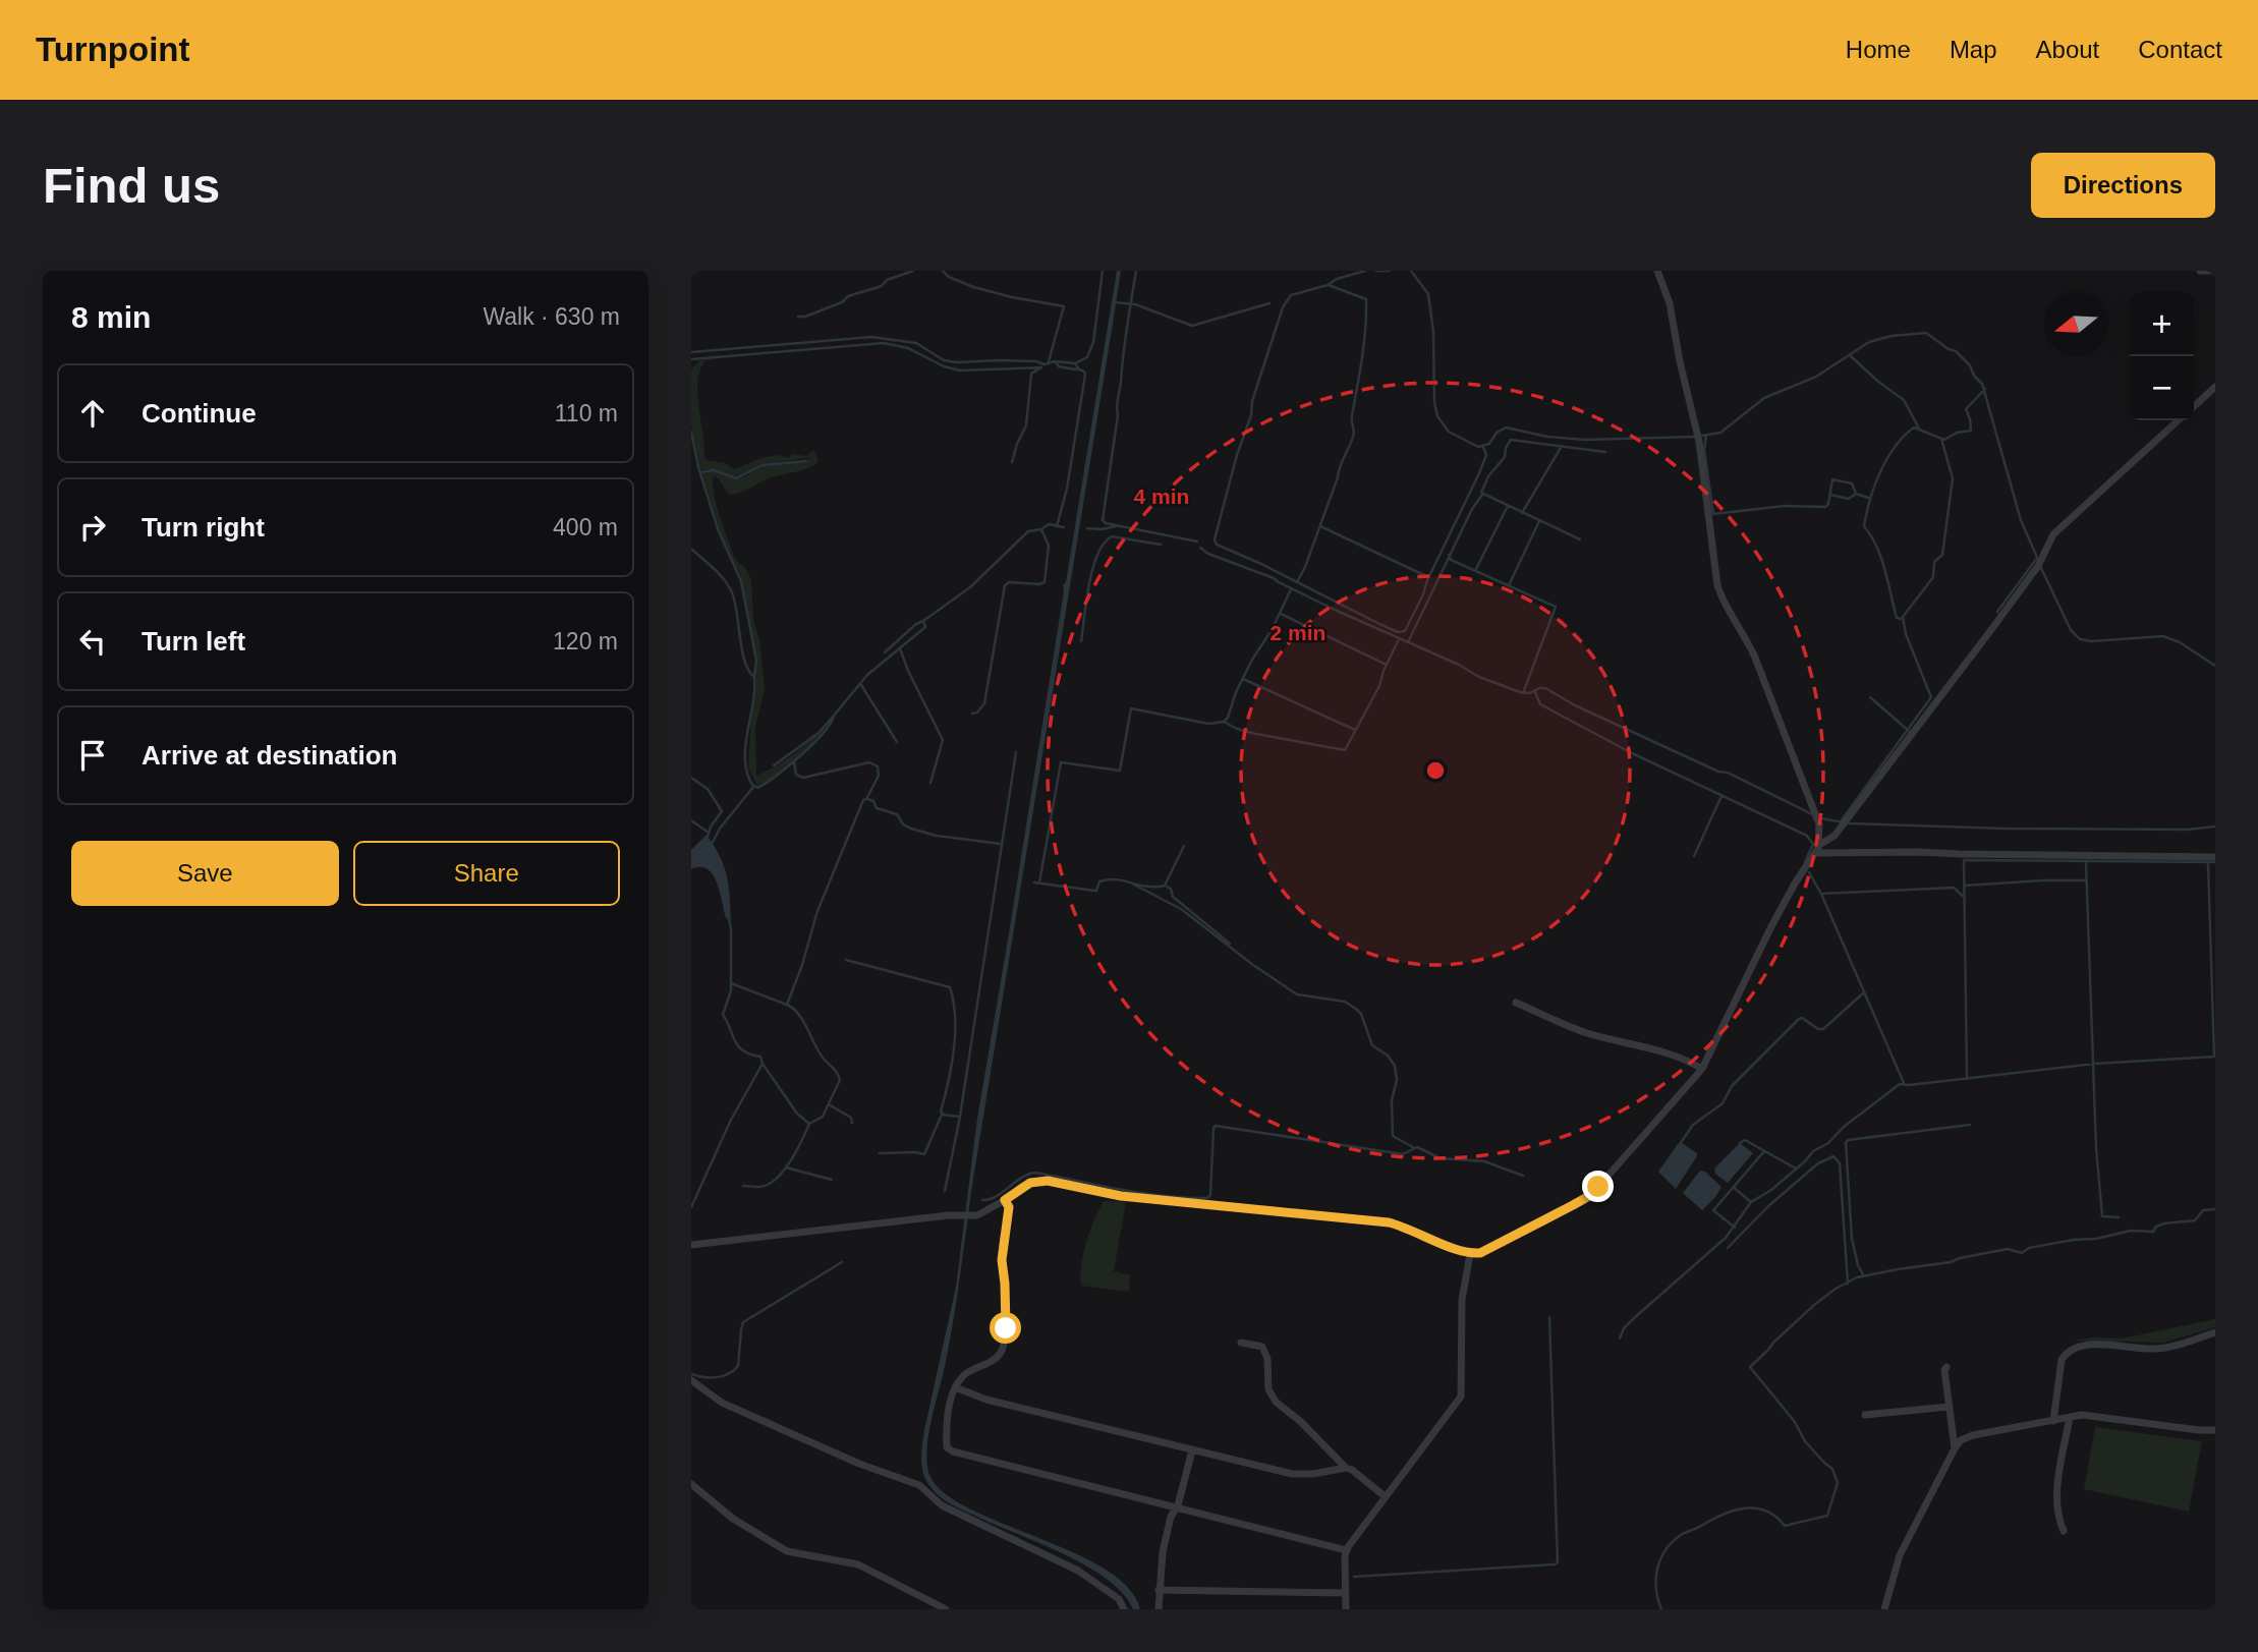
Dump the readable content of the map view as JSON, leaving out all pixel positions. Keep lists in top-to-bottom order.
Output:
{
  "north": "left",
  "page": {
    "header": "Turnpoint",
    "nav": [
      "Home",
      "Map",
      "About",
      "Contact"
    ],
    "buttons": [
      "Directions",
      ["Save", "Share"]
    ],
    "title": "Find us",
    "heading": ["8 min", "Walk · 630 m"],
    "map_buttons": ["+", "−"],
    "list": [
      ["Continue", "110 m"],
      ["Turn right", "400 m"],
      ["Turn left", "120 m"],
      "Arrive at destination"
    ]
  },
  "rings": ["4 min", "2 min"]
}
